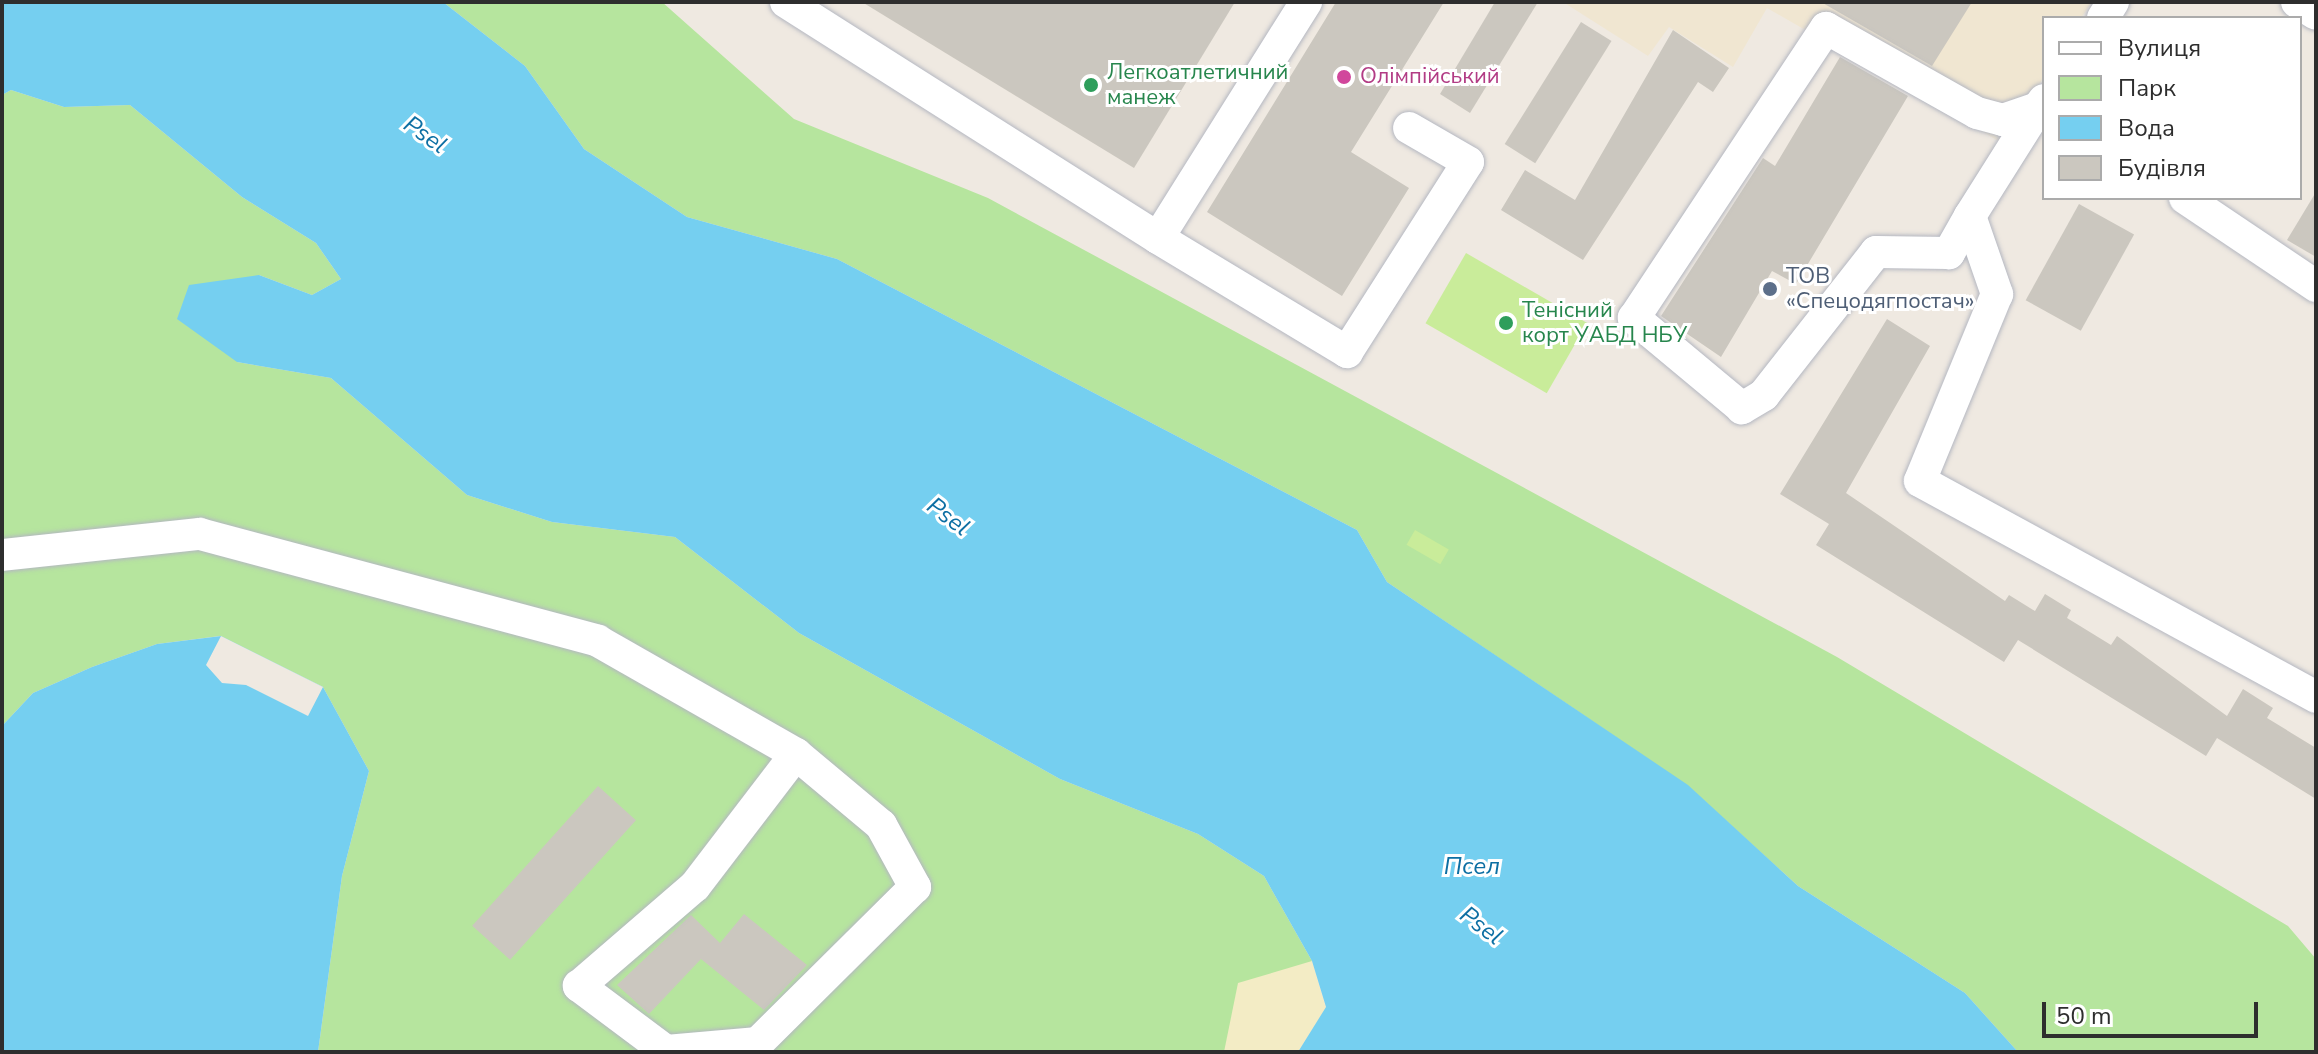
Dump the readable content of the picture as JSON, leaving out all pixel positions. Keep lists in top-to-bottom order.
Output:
{
  "water": ["Psel", "Псел"],
  "places": [
    "Олімпійський",
    "Легкоатлетичний манеж",
    "ТОВ «Спецодягпостач»",
    "Тенісний корт УАБД НБУ"
  ],
  "legend": [
    "Вулиця",
    "Парк",
    "Вода",
    "Будівля"
  ],
  "scale_bar": "50 m"
}
